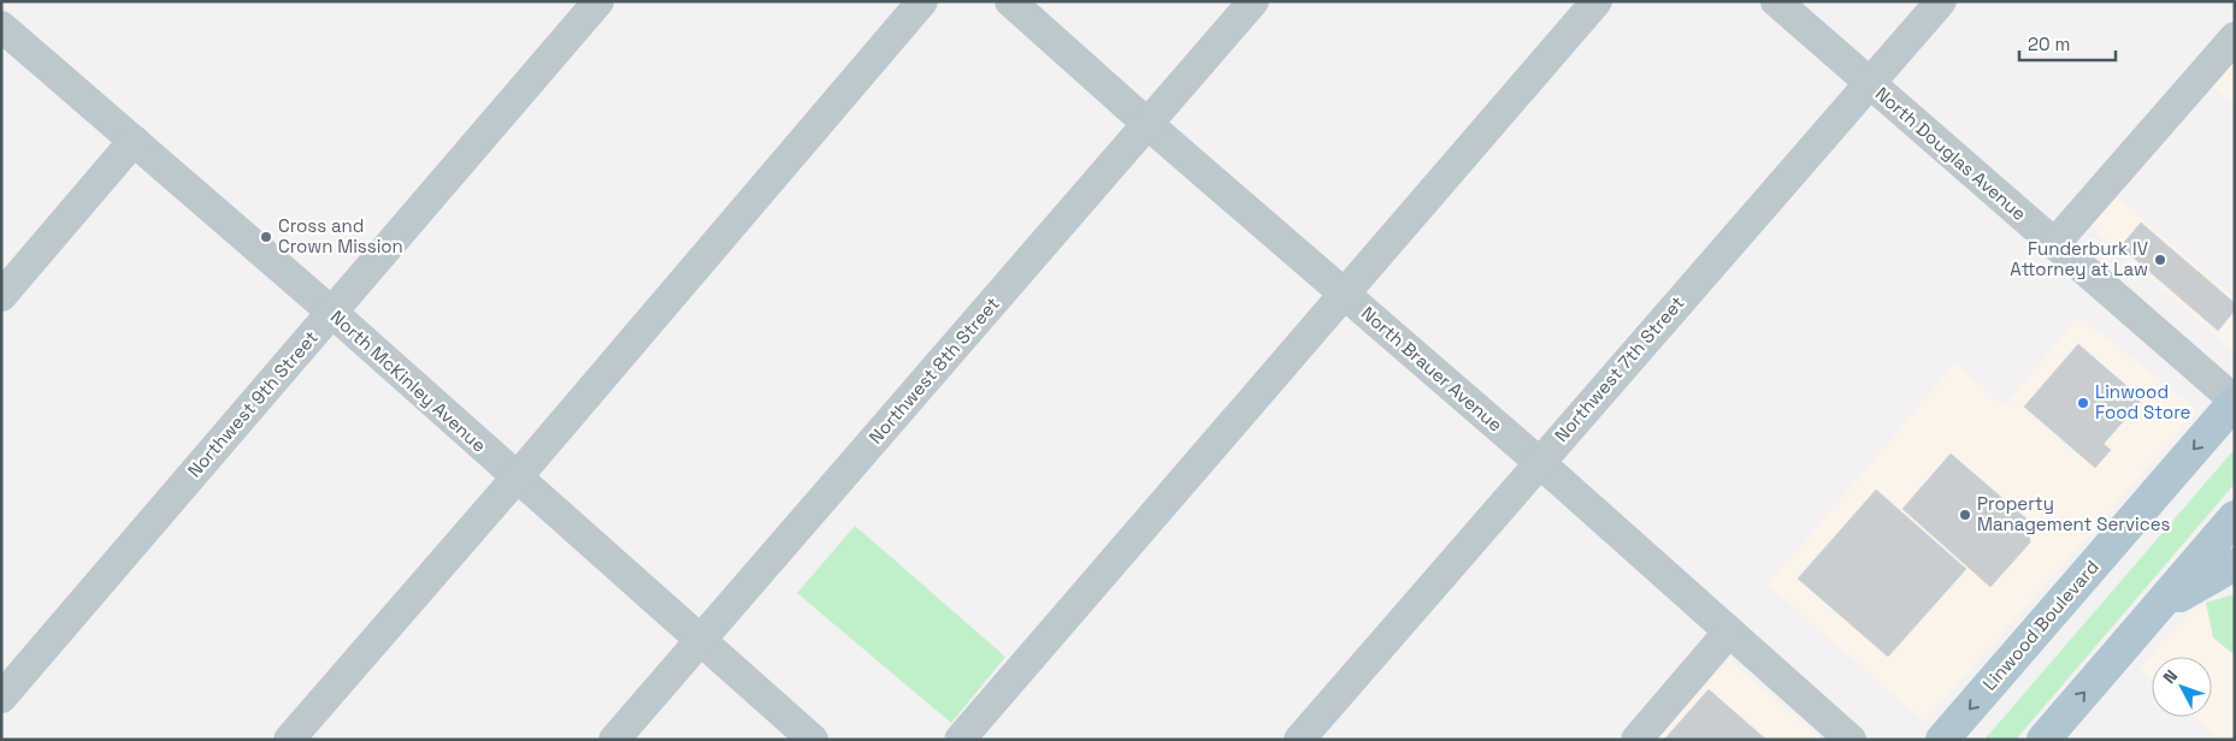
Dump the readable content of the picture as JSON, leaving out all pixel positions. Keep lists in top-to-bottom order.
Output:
{
  "streets": {
    "main road": ["Linwood Boulevard"],
    "street": [
      "North Douglas Avenue",
      "North Brauer Avenue",
      "Northwest 7th Street",
      "Northwest 8th Street",
      "North McKinley Avenue",
      "Northwest 9th Street"
    ]
  },
  "crossings": [
    ["North Douglas Avenue", "Northwest 7th Street"],
    ["North Douglas Avenue", "Linwood Boulevard"],
    ["North Brauer Avenue", "Northwest 7th Street"],
    ["North Brauer Avenue", "Northwest 8th Street"],
    ["Northwest 8th Street", "North McKinley Avenue"],
    ["North McKinley Avenue", "Northwest 9th Street"]
  ],
  "places": [
    "Cross and Crown Mission",
    "Funderburk IV Attorney at Law",
    "Linwood Food Store",
    "Property Management Services"
  ],
  "scale_bar": "20 m",
  "north": "top left"
}
